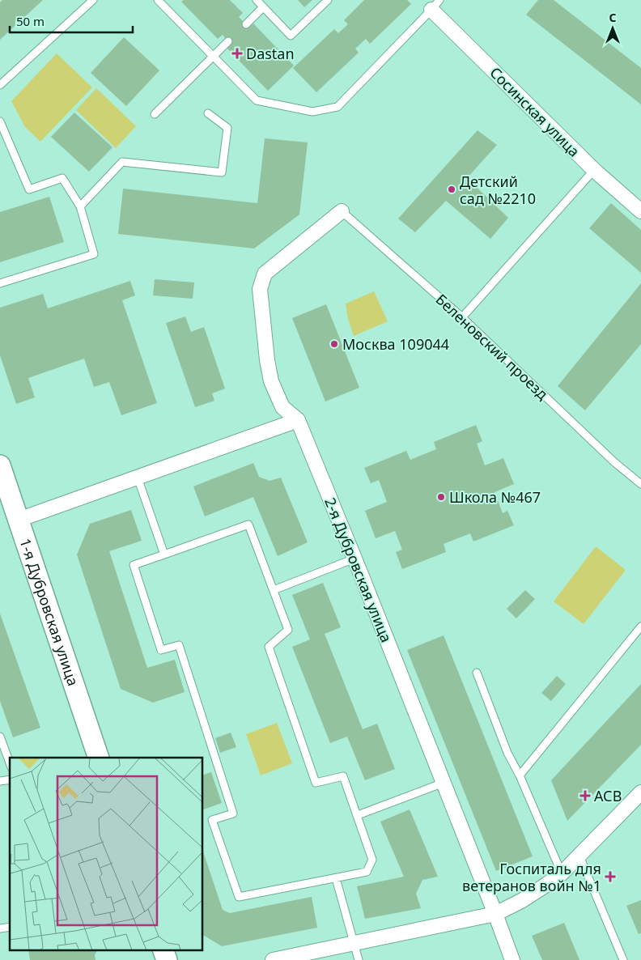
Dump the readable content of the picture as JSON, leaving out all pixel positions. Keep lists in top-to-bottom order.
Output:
{
  "streets": {
    "main road": ["1-я Дубровская улица"],
    "street": ["Сосинская улица", "2-я Дубровская улица"],
    "lane": ["Беленовский проезд"]
  },
  "crossings": [
    ["Беленовский проезд", "2-я Дубровская улица"]
  ],
  "places": {
    "health": ["Dastan", "АСВ", "Госпиталь для ветеранов войн №1"],
    "other": ["Детский сад №2210", "Москва 109044", "Школа №467"]
  },
  "scale_bar": "50 m",
  "north": "top"
}
